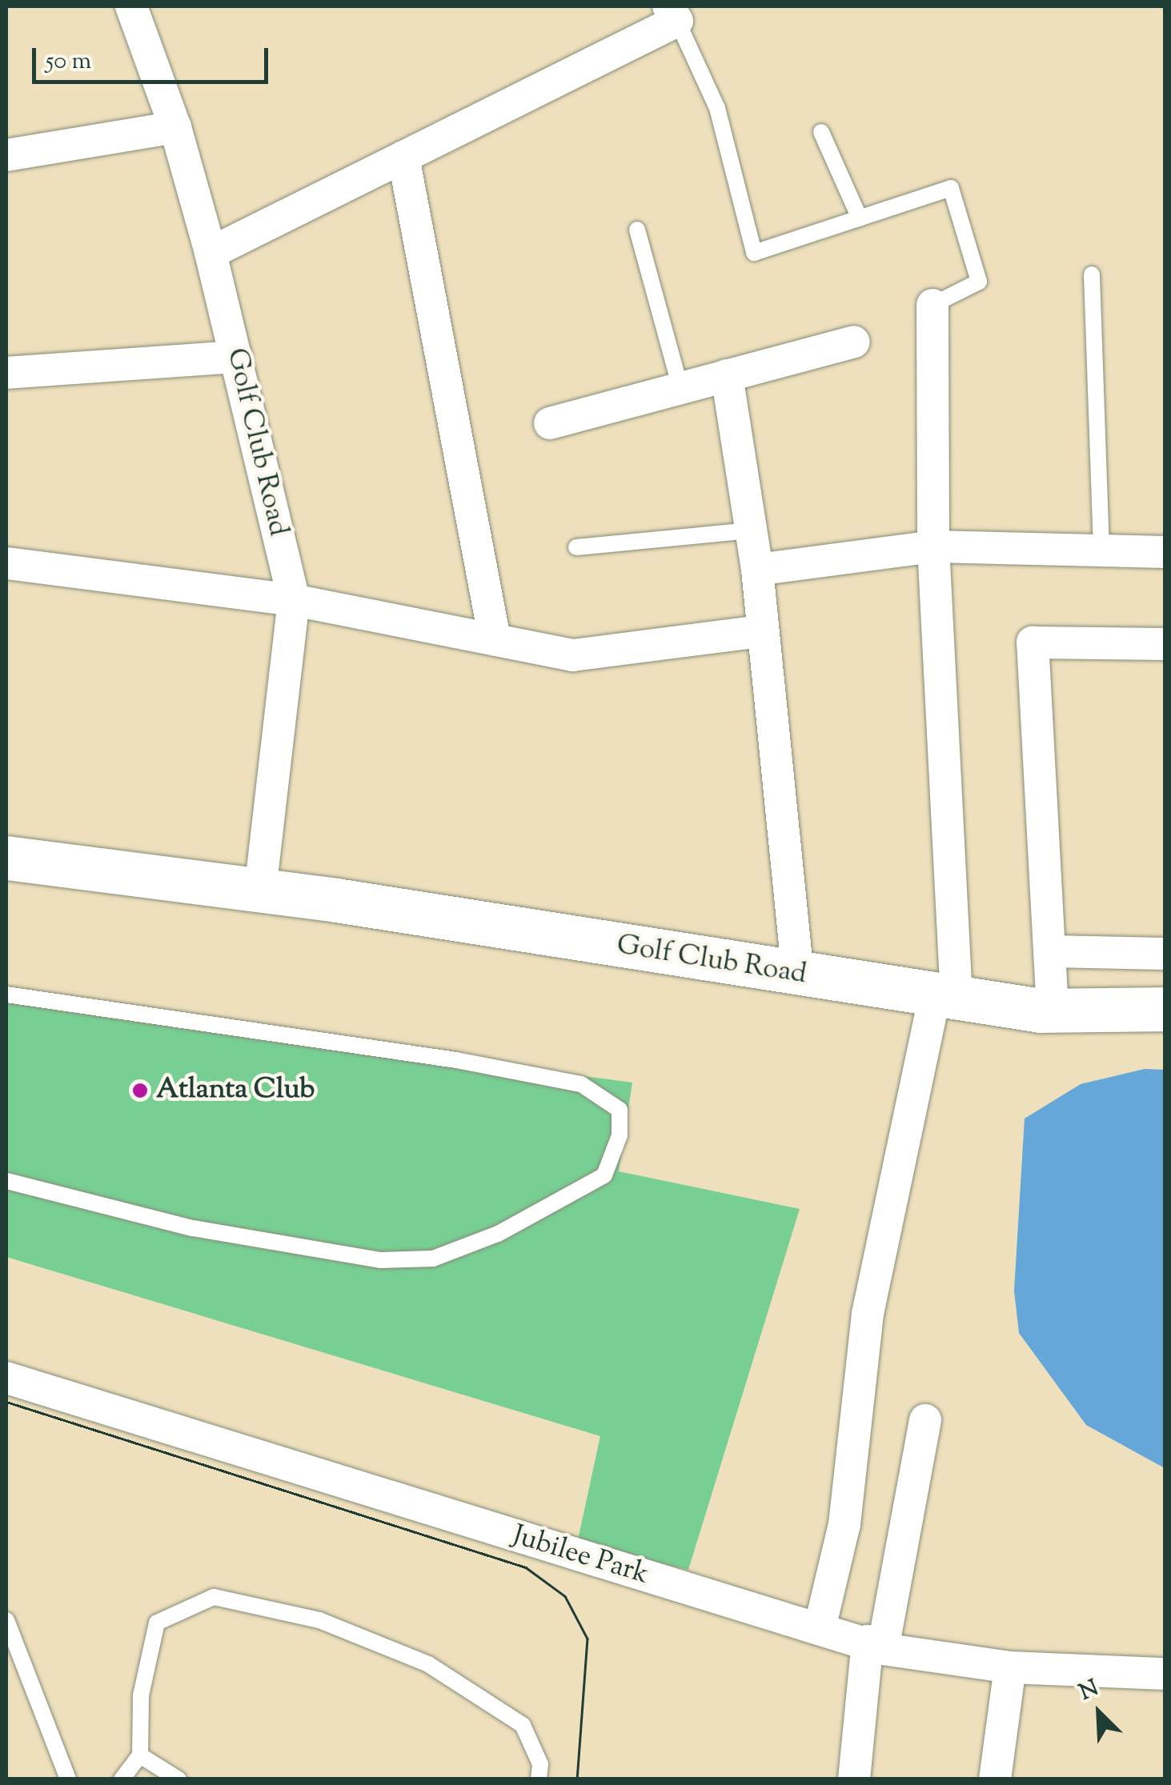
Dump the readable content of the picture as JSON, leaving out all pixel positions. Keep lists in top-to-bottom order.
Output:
{
  "streets": {
    "street": ["Golf Club Road", "Jubilee Park"]
  },
  "places": ["Atlanta Club"],
  "scale_bar": "50 m",
  "north": "top left"
}
